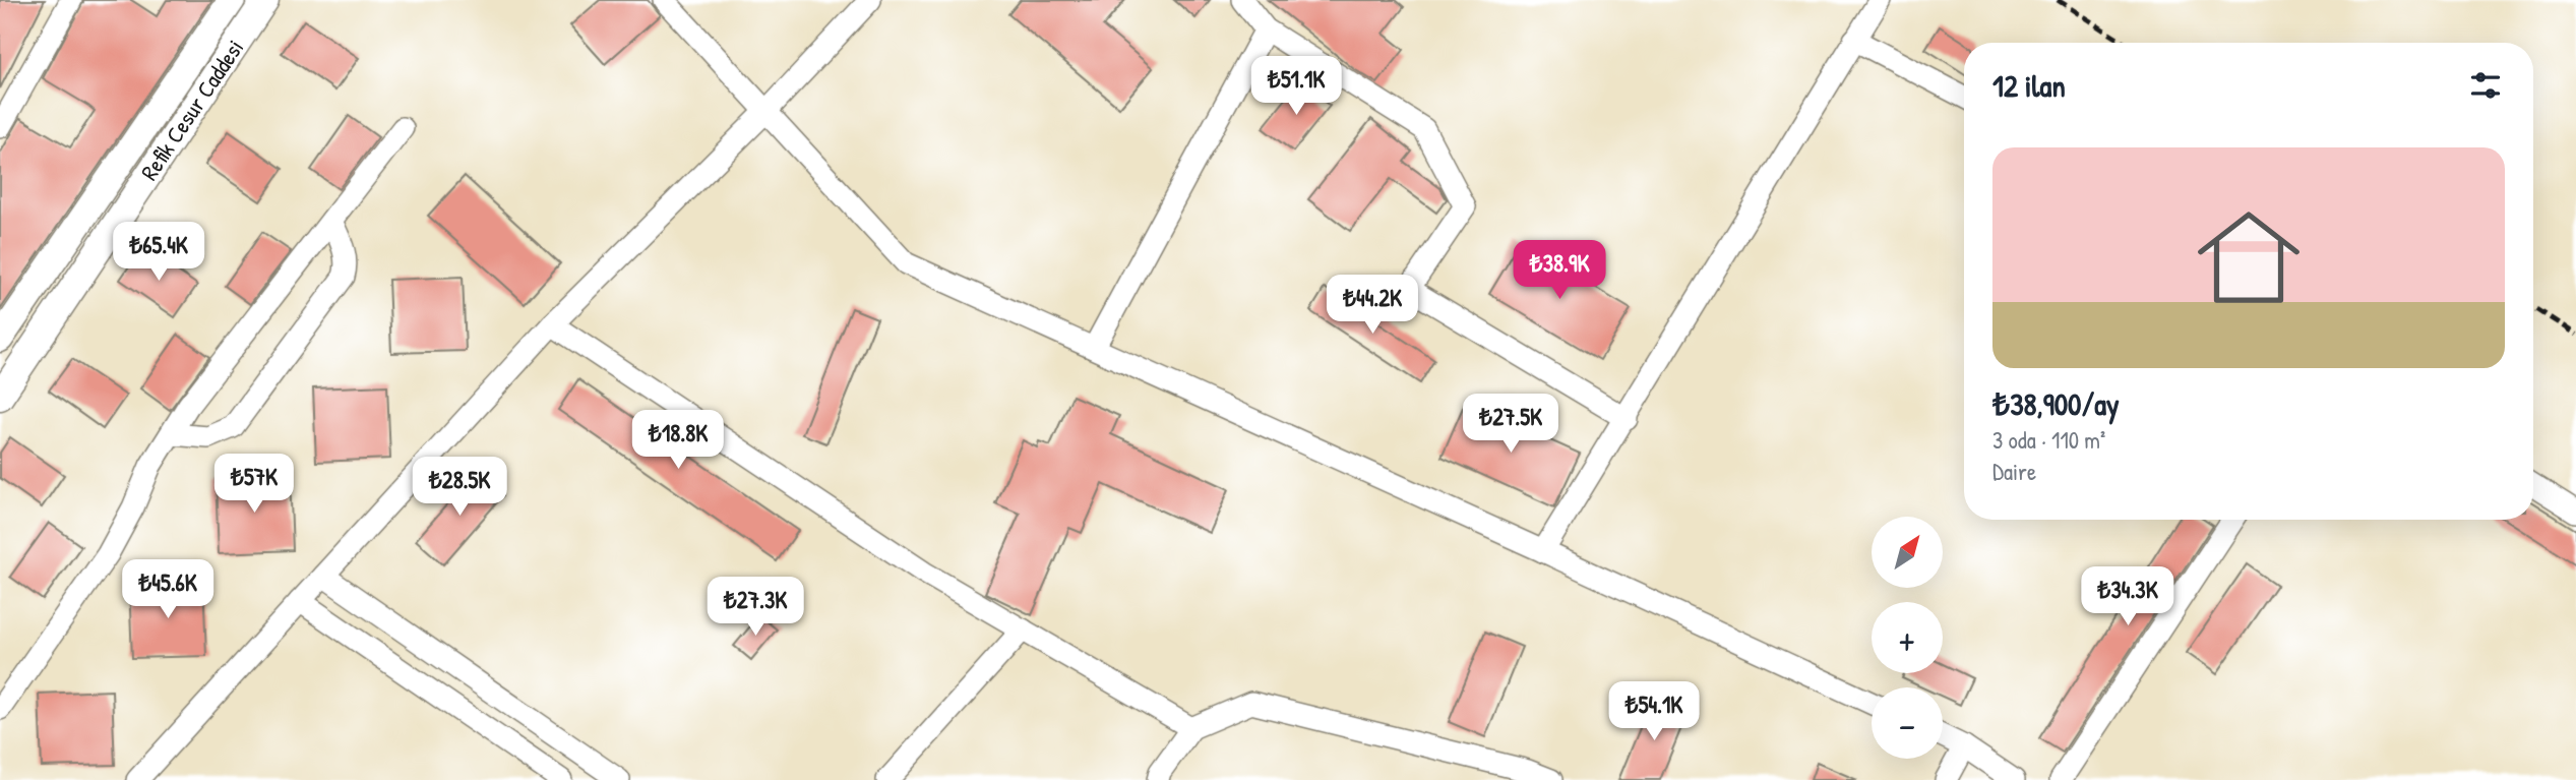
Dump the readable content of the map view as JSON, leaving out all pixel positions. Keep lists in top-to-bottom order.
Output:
{
  "streets": {
    "street": ["Refik Cesur Caddesi"]
  },
  "north": "top right",
  "page": {
    "heading": "12 ilan",
    "price": [
      "₺51.1K",
      "₺65.4K",
      "₺38.9K",
      "₺44.2K",
      "₺27.5K",
      "₺18.8K",
      "₺57K",
      "₺28.5K",
      "₺45.6K",
      "₺34.3K",
      "₺27.3K",
      "₺54.1K"
    ],
    "list": [
      {
        "name": "₺38,900/ay",
        "note": "3 oda · 110 m² · Daire"
      }
    ],
    "map_buttons": ["+", "−"]
  }
}
